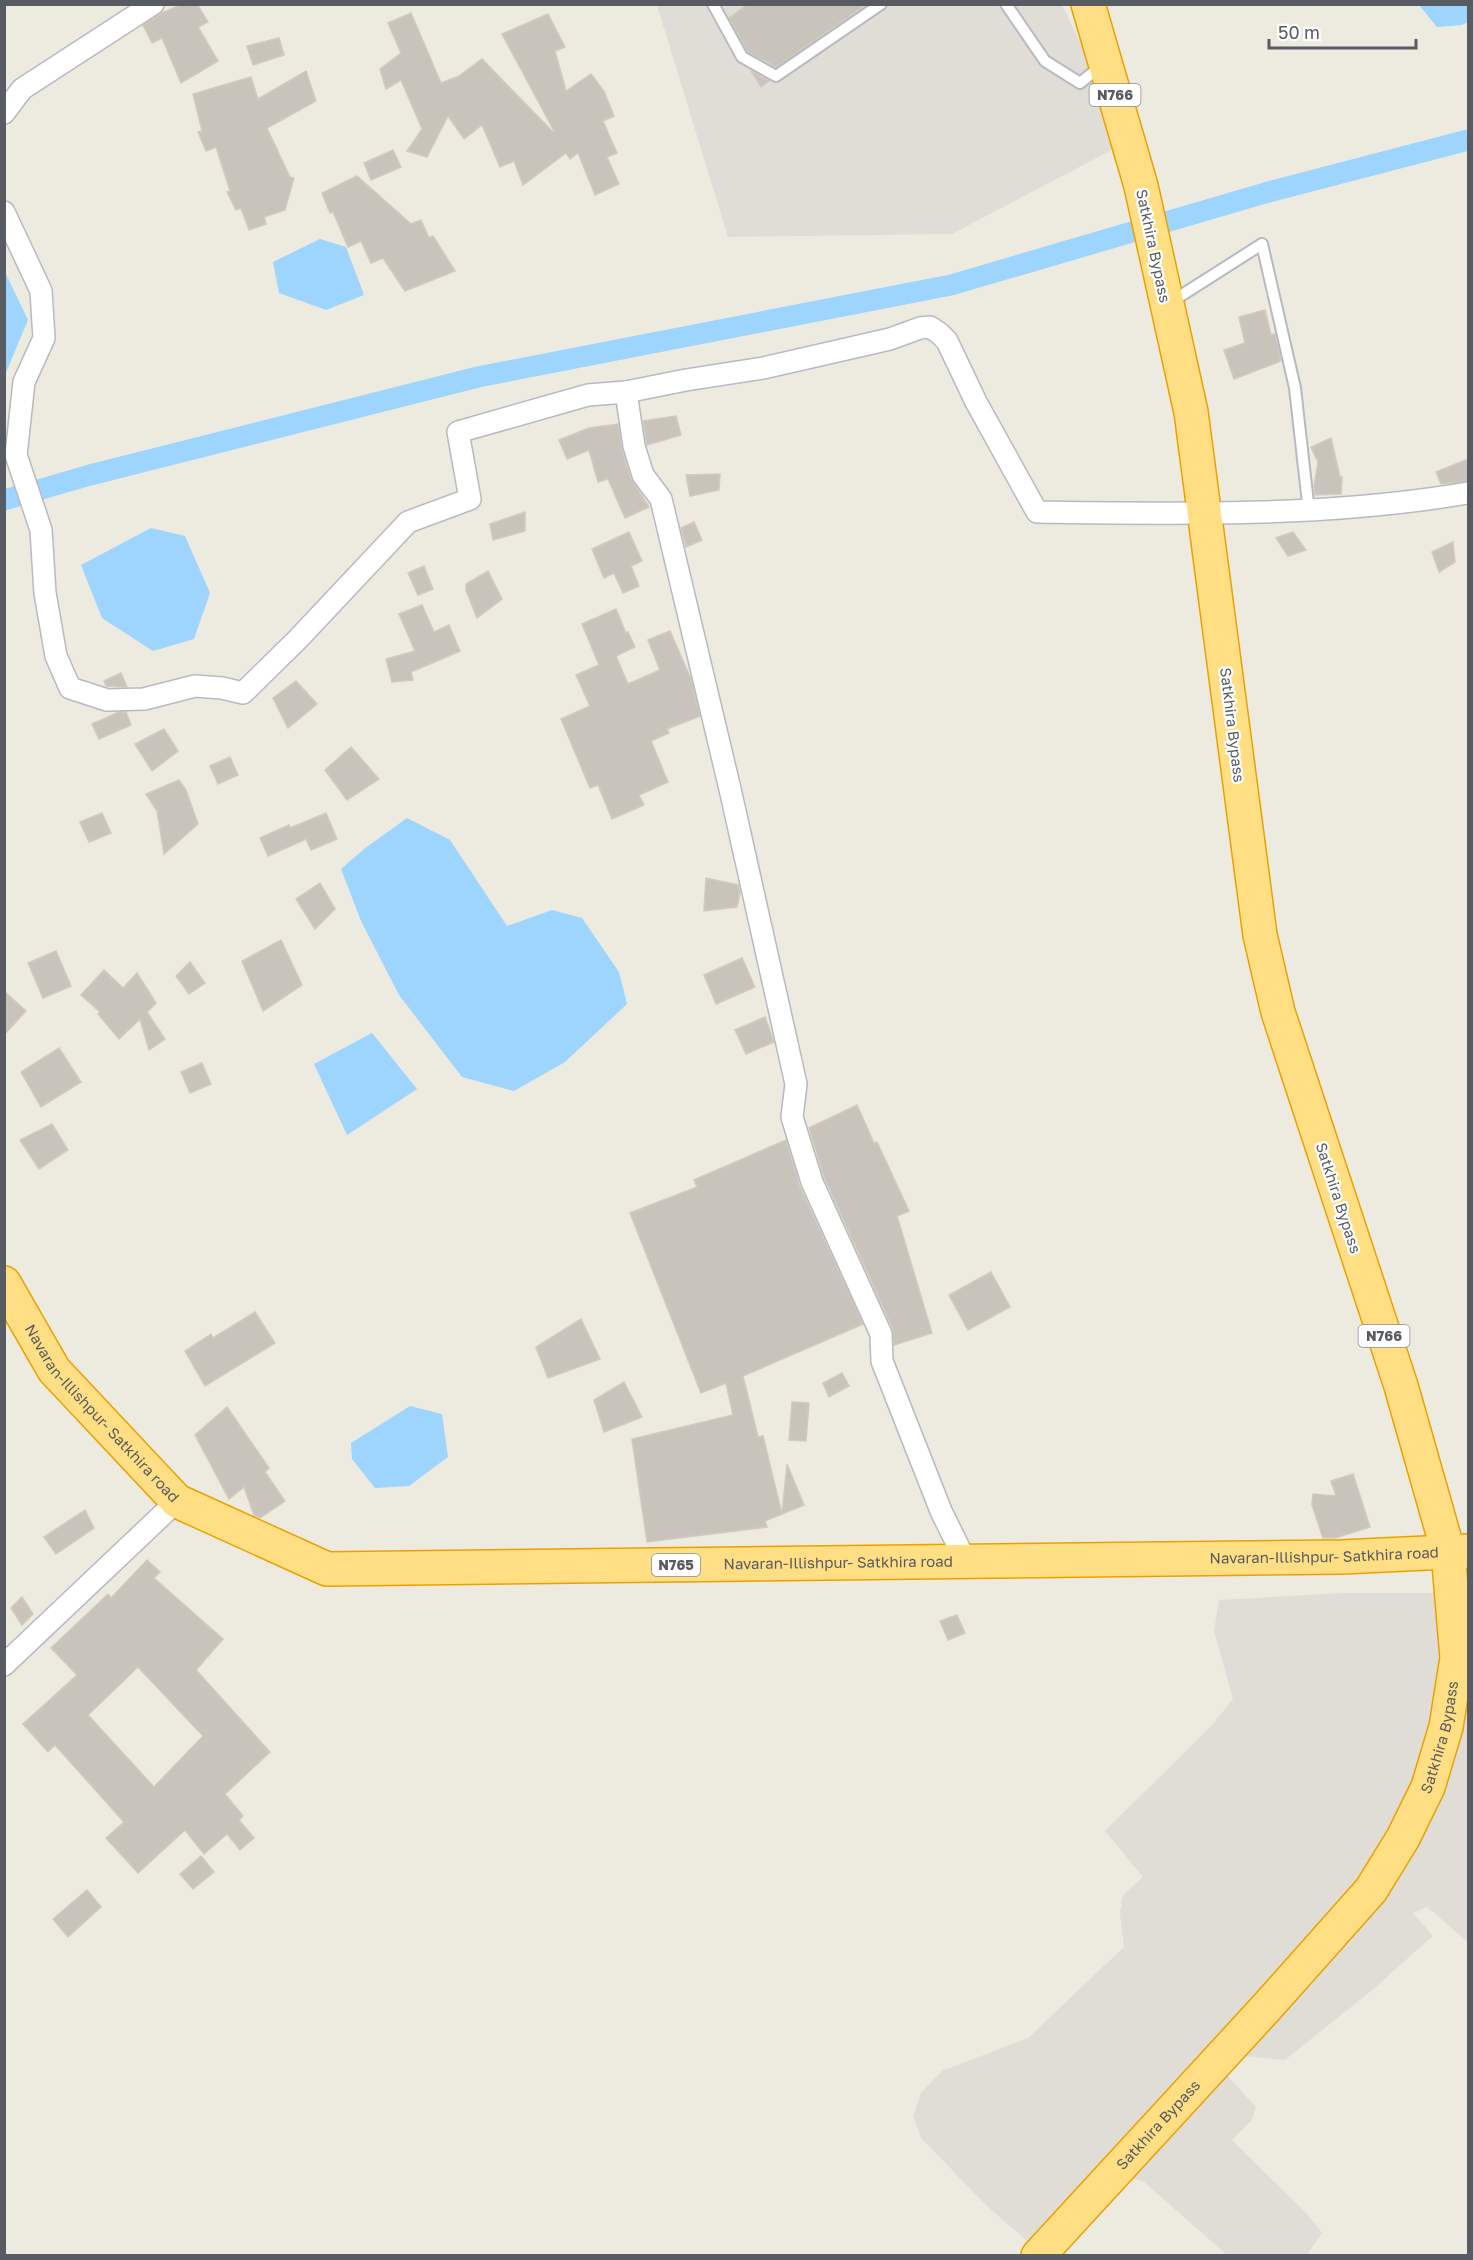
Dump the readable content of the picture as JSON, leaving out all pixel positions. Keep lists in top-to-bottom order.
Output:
{
  "streets": {
    "highway": [
      "N766",
      "Satkhira Bypass",
      "Navaran-Illishpur- Satkhira road",
      "N765"
    ]
  },
  "crossings": [
    ["Satkhira Bypass", "Navaran-Illishpur- Satkhira road"]
  ],
  "scale_bar": "50 m"
}
